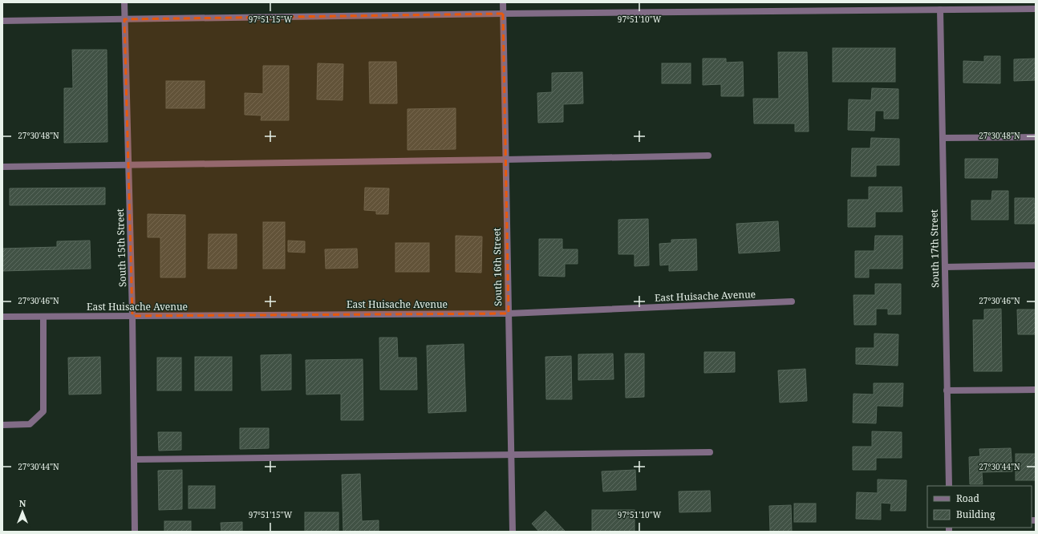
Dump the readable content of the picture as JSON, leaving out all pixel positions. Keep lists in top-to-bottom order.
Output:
{
  "streets": {
    "street": [
      "South 15th Street",
      "South 17th Street",
      "South 16th Street",
      "East Huisache Avenue"
    ]
  },
  "crossings": [
    ["South 15th Street", "East Huisache Avenue"],
    ["South 16th Street", "East Huisache Avenue"]
  ],
  "legend": ["Road", "Building"],
  "north": "top",
  "coordinates": [
    "97°51'15\"W",
    "97°51'10\"W",
    "27°30'48\"N",
    "27°30'46\"N",
    "27°30'44\"N"
  ]
}
